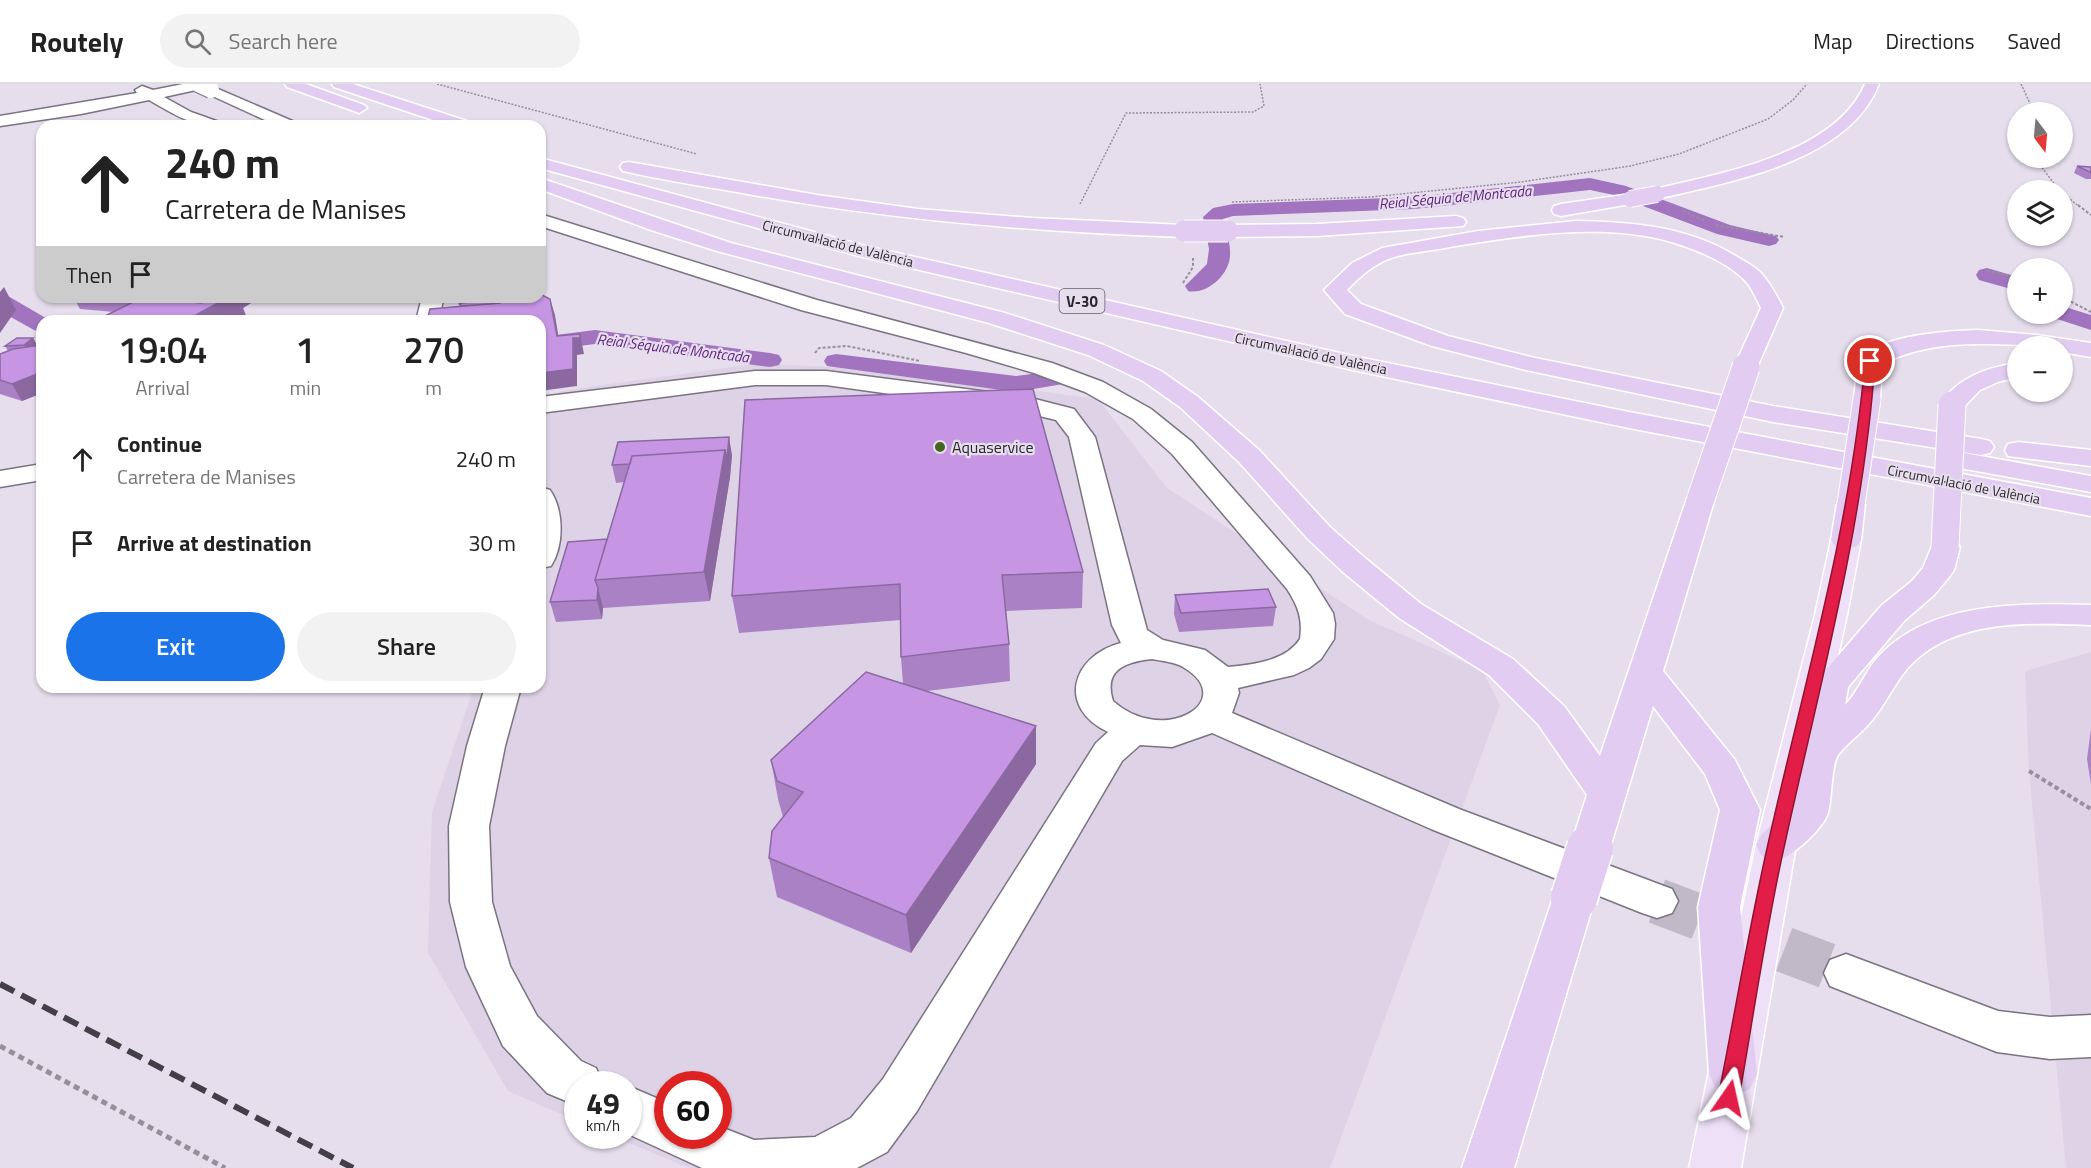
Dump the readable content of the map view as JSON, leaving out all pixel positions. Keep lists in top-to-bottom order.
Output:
{
  "streets": {
    "highway": ["Circumval·lació de València", "V-30"]
  },
  "water": ["Reial Séquia de Montcada"],
  "places": ["Aquaservice"],
  "north": "bottom",
  "page": {
    "header": "Routely",
    "search": "Search here",
    "nav": ["Map", "Directions", "Saved"],
    "map_buttons": ["+", "−"],
    "turn": ["240 m", "Carretera de Manises"],
    "then": "Then",
    "eta": [
      "19:04",
      "Arrival",
      "1",
      "min",
      "270",
      "m"
    ],
    "list": [
      {
        "name": "Continue",
        "note": "Carretera de Manises",
        "value": "240 m"
      },
      {
        "name": "Arrive at destination",
        "value": "30 m"
      }
    ],
    "buttons": ["Exit", "Share"],
    "speed": "49 km/h",
    "limit": "60"
  }
}
